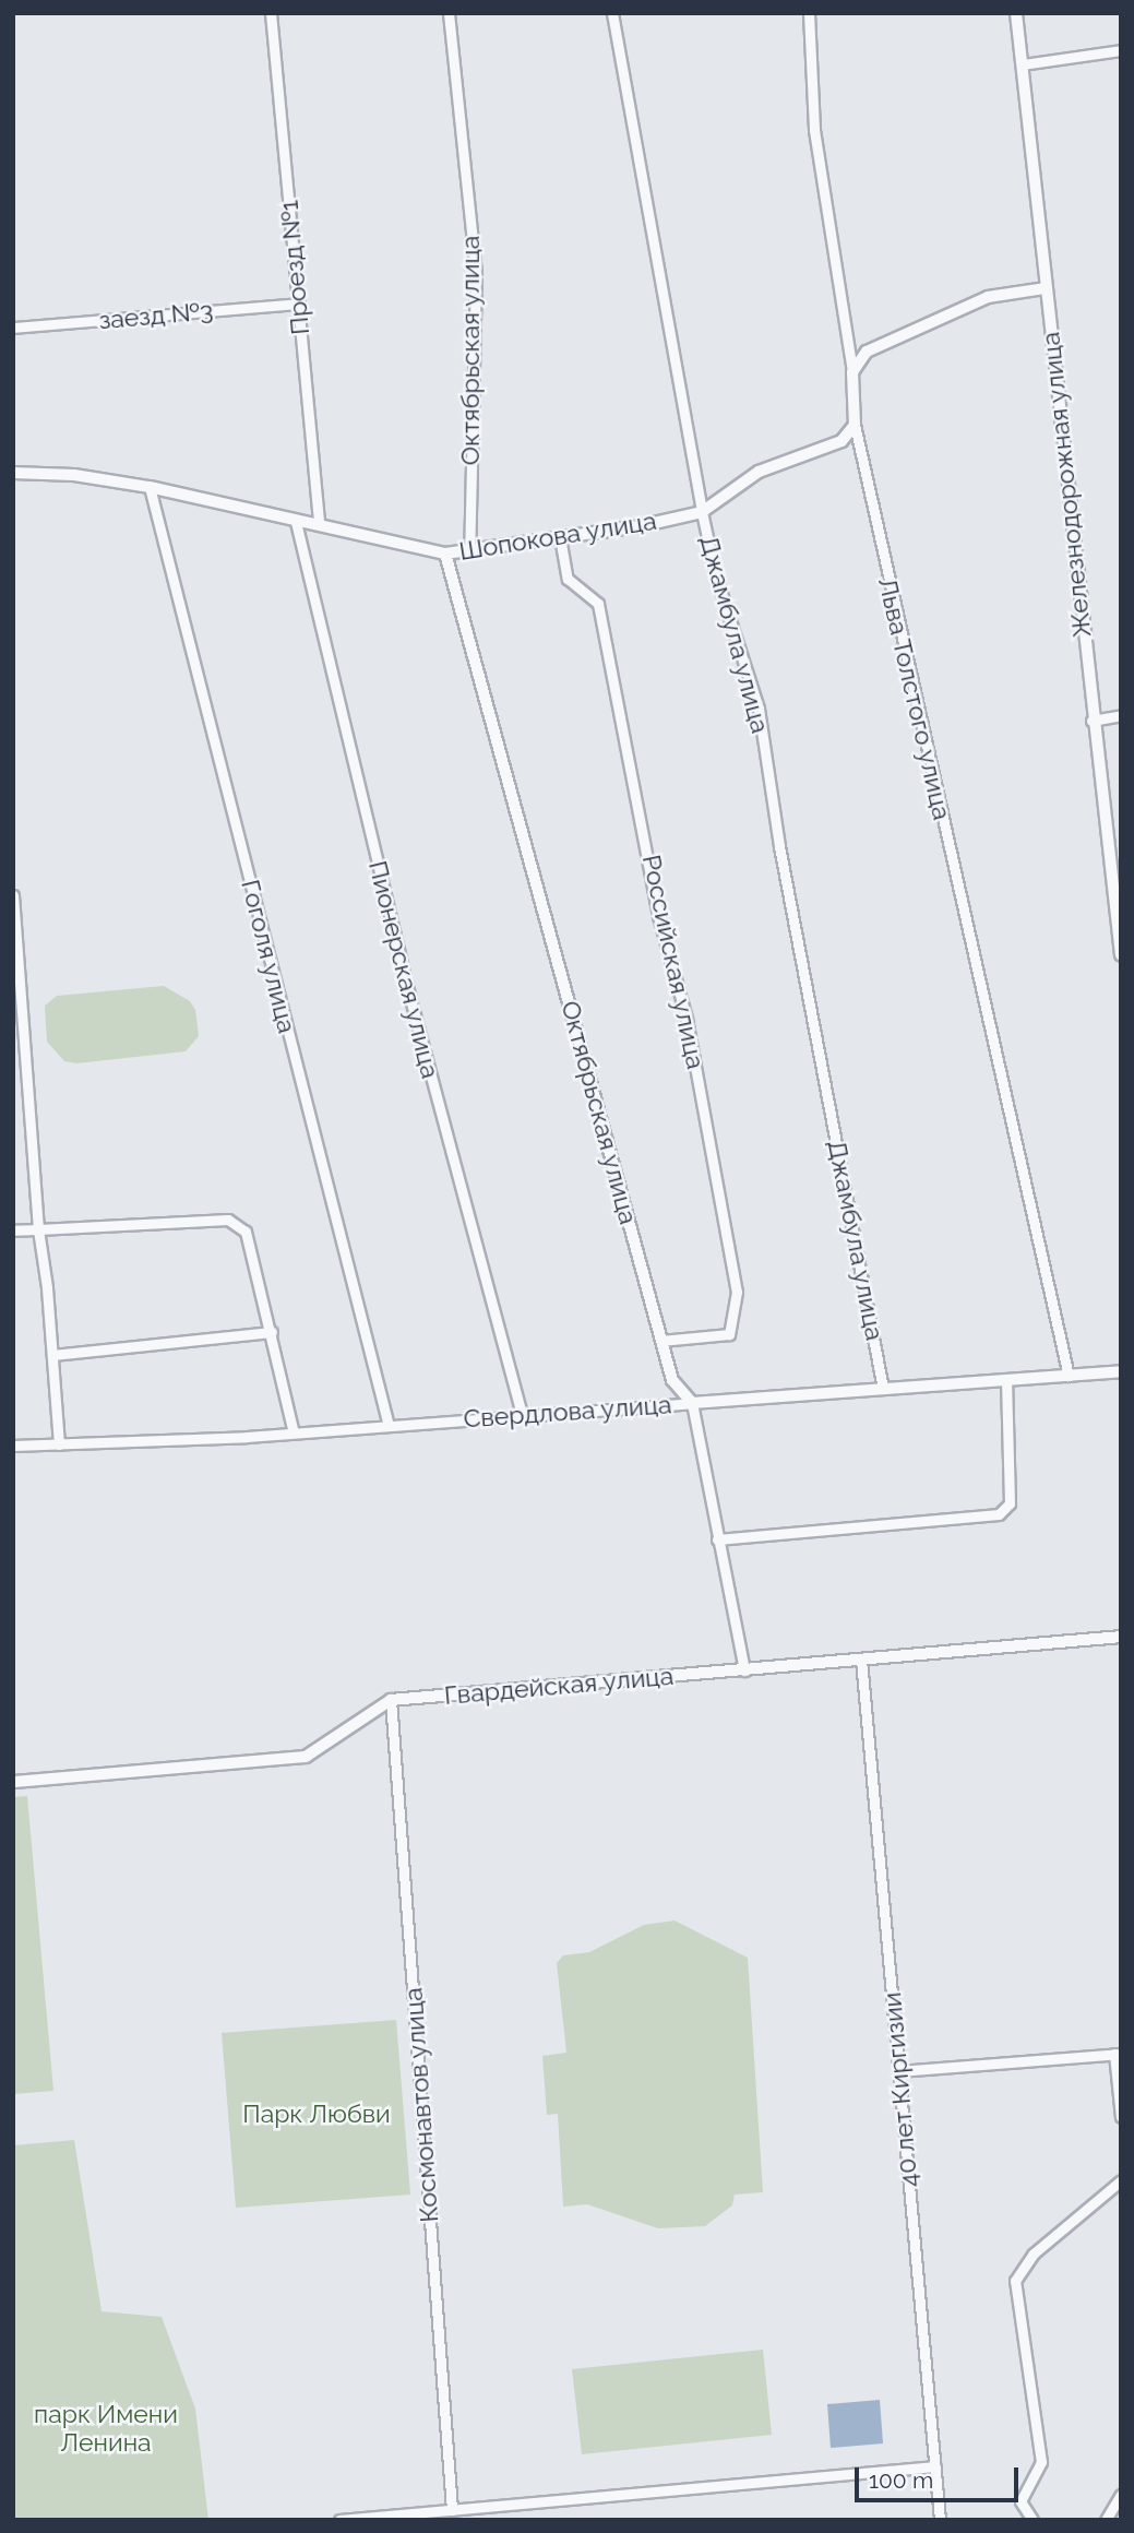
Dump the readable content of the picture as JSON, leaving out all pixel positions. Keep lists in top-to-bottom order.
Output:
{
  "streets": {
    "street": [
      "Проезд №1",
      "заезд №3",
      "Октябрьская улица",
      "Железнодорожная улица",
      "Шопокова улица",
      "Джамбула улица",
      "Льва Толстого улица",
      "Гоголя улица",
      "Российская улица",
      "Пионерская улица",
      "Свердлова улица",
      "Гвардейская улица",
      "40 лет Киргизии",
      "Космонавтов улица"
    ]
  },
  "crossings": [
    ["Проезд №1", "заезд №3"],
    ["Проезд №1", "Шопокова улица"],
    ["Октябрьская улица", "Шопокова улица"],
    ["Октябрьская улица", "Российская улица"],
    ["Октябрьская улица", "Свердлова улица"],
    ["Октябрьская улица", "Гвардейская улица"],
    ["Шопокова улица", "Джамбула улица"],
    ["Шопокова улица", "Льва Толстого улица"],
    ["Шопокова улица", "Гоголя улица"],
    ["Шопокова улица", "Российская улица"],
    ["Шопокова улица", "Пионерская улица"],
    ["Джамбула улица", "Свердлова улица"],
    ["Льва Толстого улица", "Свердлова улица"],
    ["Гоголя улица", "Свердлова улица"],
    ["Пионерская улица", "Свердлова улица"],
    ["Гвардейская улица", "40 лет Киргизии"],
    ["Гвардейская улица", "Космонавтов улица"]
  ],
  "parks": ["Парк Любви", "парк Имени Ленина"],
  "scale_bar": "100 m"
}
